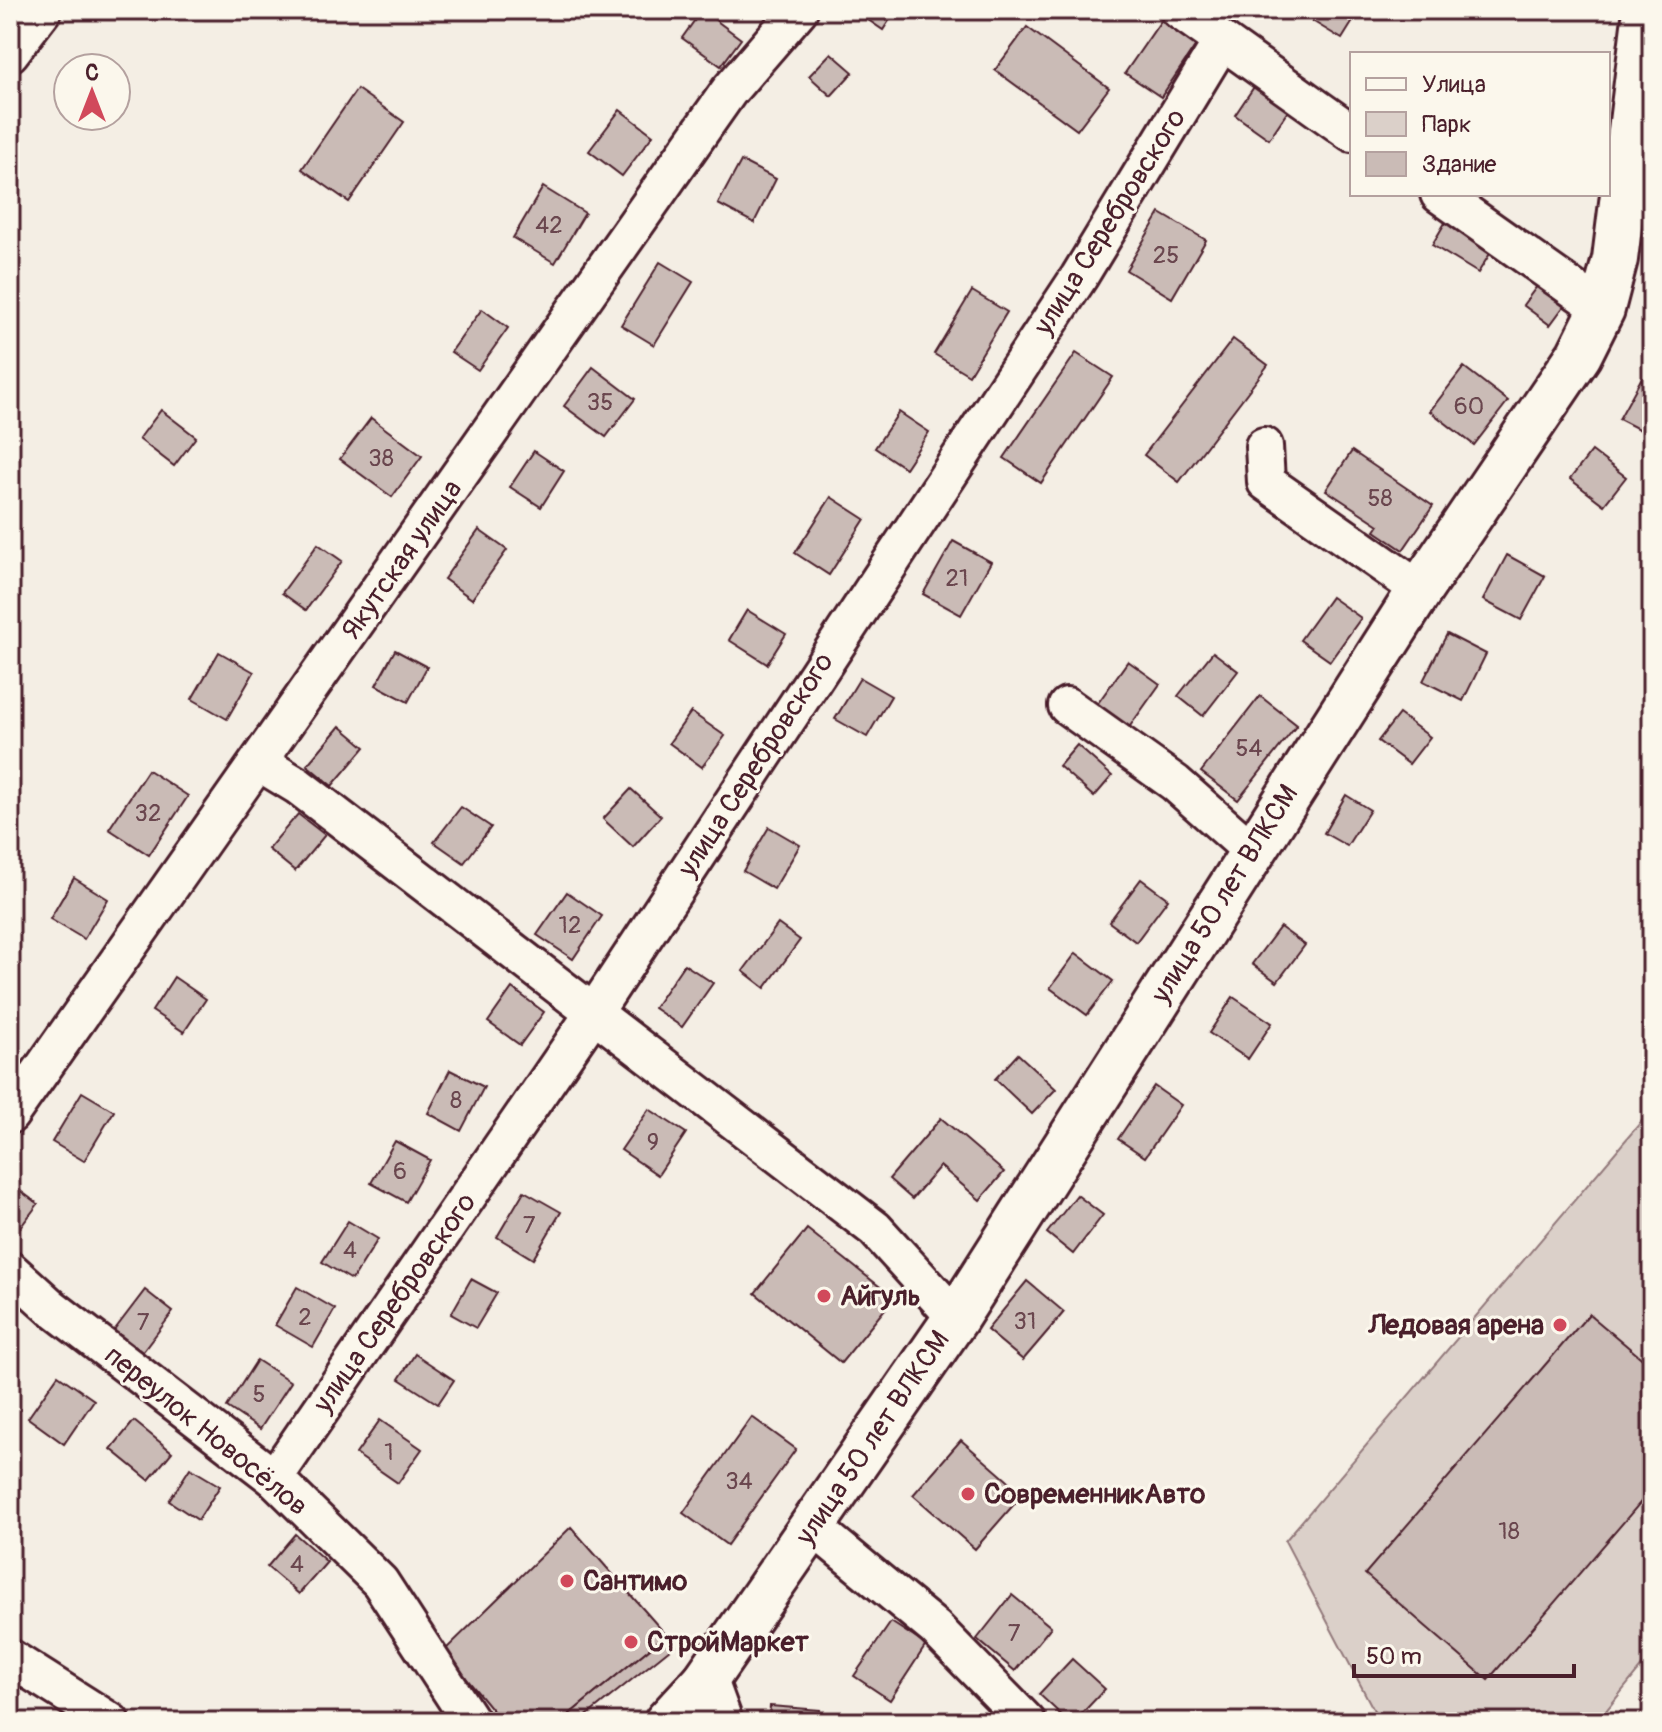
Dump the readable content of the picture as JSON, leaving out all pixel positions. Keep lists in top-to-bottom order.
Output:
{
  "streets": {
    "main road": ["улица 50 лет ВЛКСМ"],
    "street": ["улица Серебровского", "Якутская улица", "переулок Новосёлов"]
  },
  "crossings": [
    ["улица Серебровского", "переулок Новосёлов"]
  ],
  "places": [
    "Айгуль",
    "Ледовая арена",
    "СовременникАвто",
    "Сантимо",
    "СтройМаркет"
  ],
  "house_numbers": [
    "42",
    "25",
    "35",
    "60",
    "38",
    "58",
    "21",
    "54",
    "32",
    "12",
    "8",
    "9",
    "6",
    "7",
    "4",
    "2",
    "31",
    "7",
    "5",
    "1",
    "34",
    "18",
    "4",
    "7"
  ],
  "legend": ["Улица", "Парк", "Здание"],
  "scale_bar": "50 m",
  "north": "top"
}
